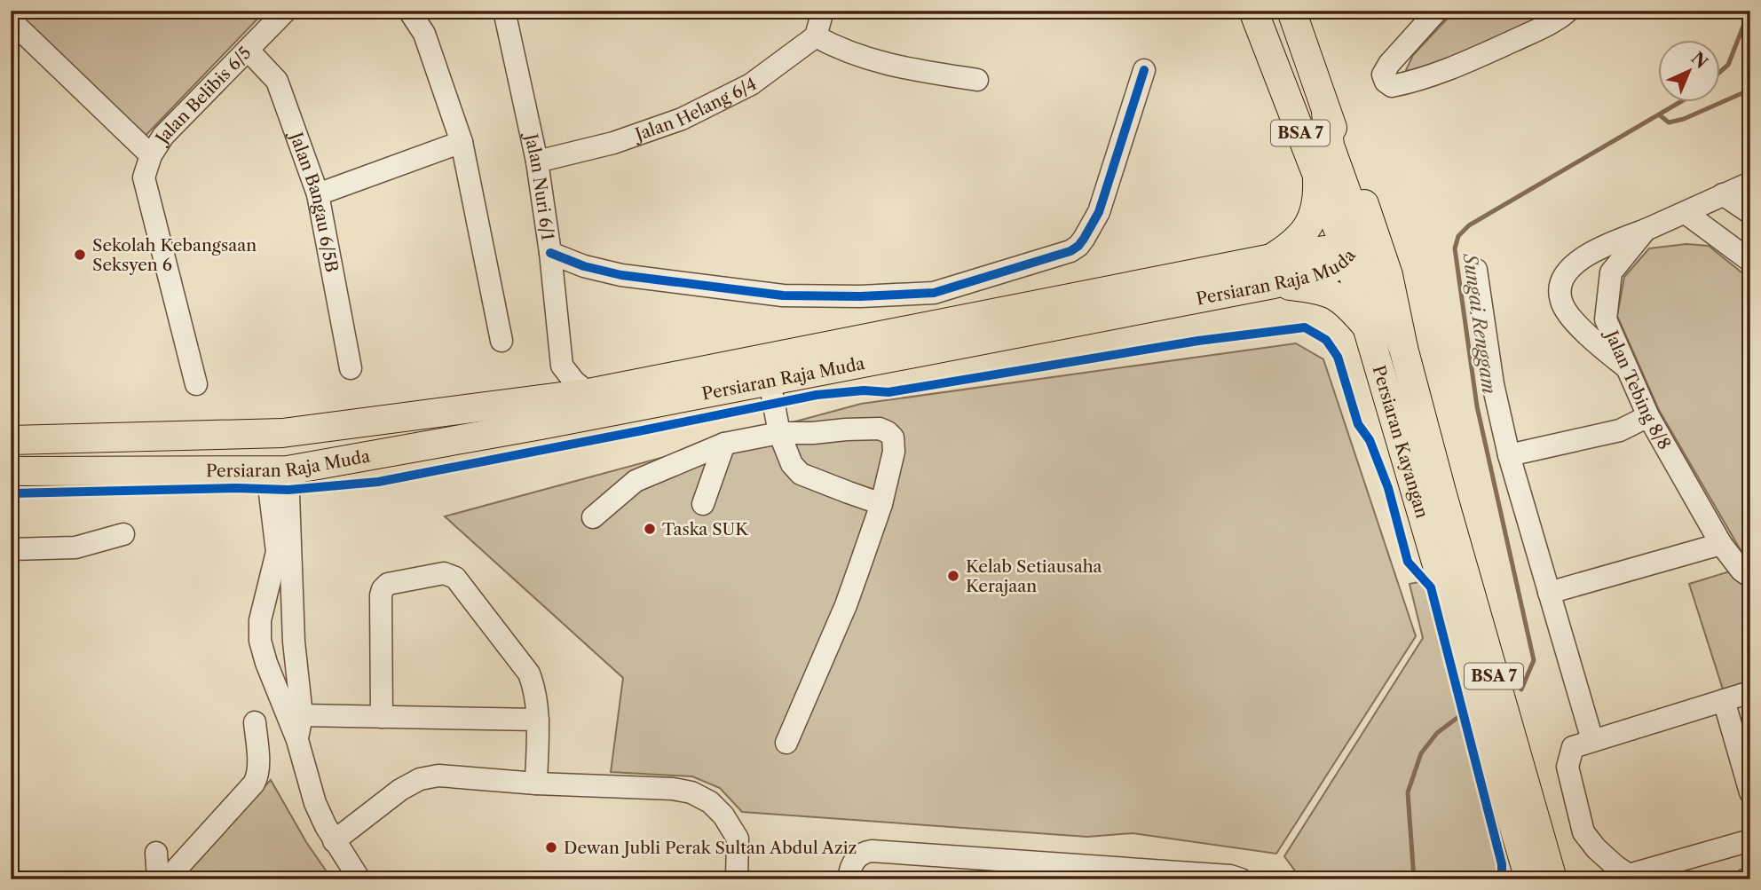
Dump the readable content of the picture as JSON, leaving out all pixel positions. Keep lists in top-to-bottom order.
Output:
{
  "streets": {
    "main road": ["BSA 7", "Persiaran Raja Muda", "Persiaran Kayangan"],
    "street": [
      "Jalan Belibis 6/5",
      "Jalan Helang 6/4",
      "Jalan Nuri 6/1",
      "Jalan Bangau 6/5B",
      "Jalan Tebing 8/8"
    ]
  },
  "crossings": [
    ["Jalan Belibis 6/5", "Jalan Bangau 6/5B"],
    ["Jalan Helang 6/4", "Jalan Nuri 6/1"],
    ["BSA 7", "Persiaran Raja Muda"],
    ["BSA 7", "Persiaran Kayangan"],
    ["Persiaran Raja Muda", "Persiaran Kayangan"]
  ],
  "water": ["Sungai Renggam"],
  "places": [
    "Sekolah Kebangsaan Seksyen 6",
    "Taska SUK",
    "Kelab Setiausaha Kerajaan",
    "Dewan Jubli Perak Sultan Abdul Aziz"
  ],
  "north": "top right"
}
